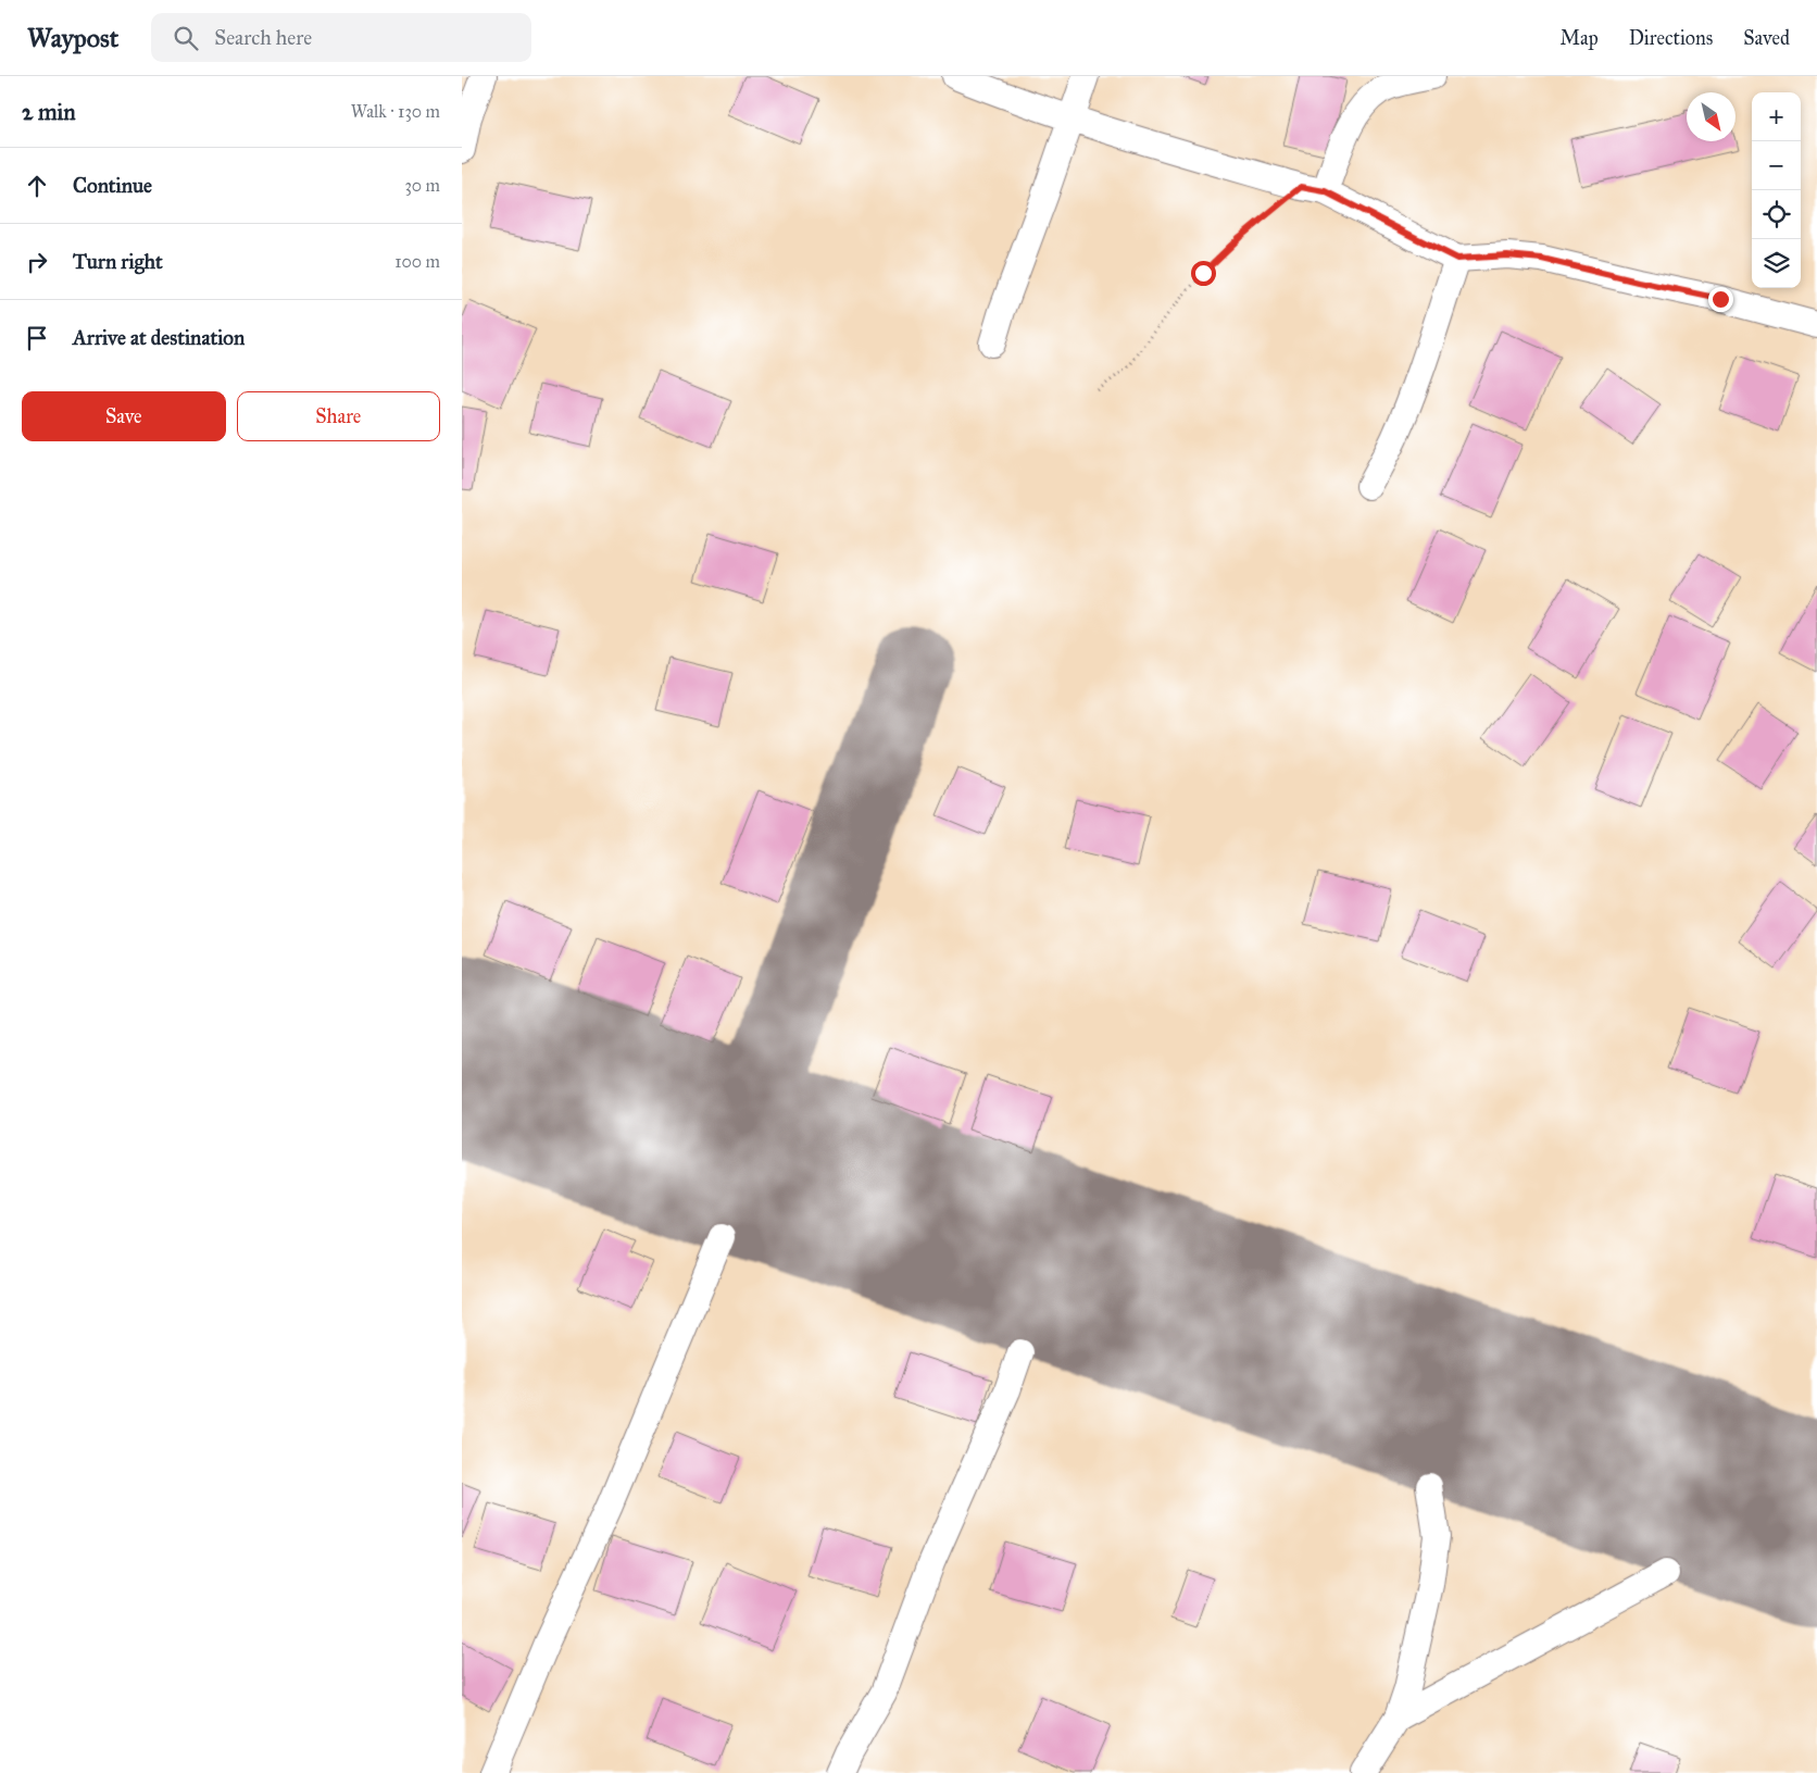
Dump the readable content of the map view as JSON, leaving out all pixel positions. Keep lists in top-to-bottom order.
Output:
{
  "north": "bottom right",
  "page": {
    "header": "Waypost",
    "search": "Search here",
    "nav": ["Map", "Directions", "Saved"],
    "heading": ["2 min", "Walk · 130 m"],
    "map_buttons": ["+", "−"],
    "list": [
      ["Continue", "30 m"],
      ["Turn right", "100 m"],
      "Arrive at destination"
    ],
    "buttons": ["Save", "Share"]
  }
}
